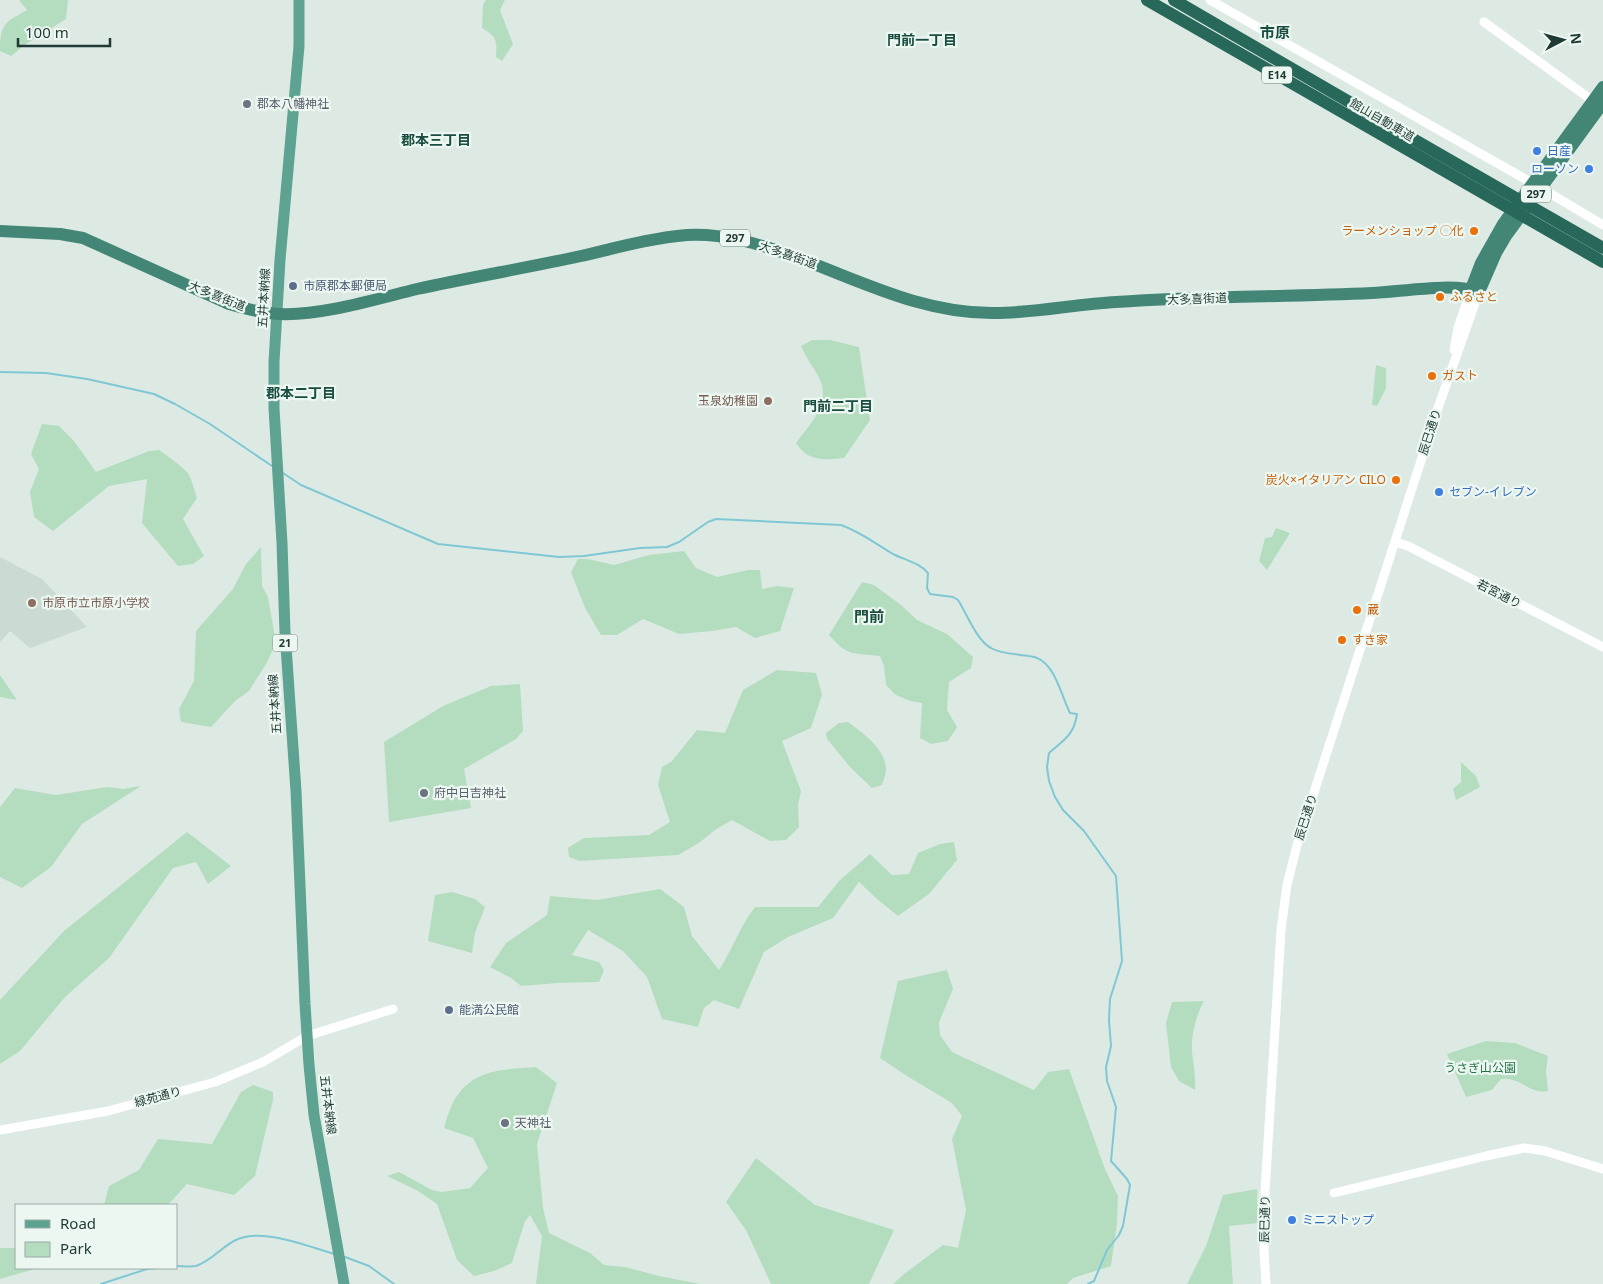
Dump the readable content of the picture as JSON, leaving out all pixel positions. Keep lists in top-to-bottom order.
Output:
{
  "streets": {
    "highway": [
      "E14",
      "館山自動車道",
      "297",
      "大多喜街道"
    ],
    "main road": ["五井本納線", "21"],
    "street": ["辰巳通り", "若宮通り", "緑苑通り"]
  },
  "crossings": [
    ["297", "大多喜街道"],
    ["297", "辰巳通り"],
    ["大多喜街道", "五井本納線"],
    ["大多喜街道", "辰巳通り"],
    ["五井本納線", "緑苑通り"],
    ["辰巳通り", "若宮通り"]
  ],
  "districts": [
    "市原",
    "門前一丁目",
    "郡本三丁目",
    "郡本二丁目",
    "門前二丁目",
    "門前"
  ],
  "parks": ["うさぎ山公園"],
  "places": [
    "郡本八幡神社",
    "日産",
    "ローソン",
    "ラーメンショップ ◯化",
    "市原郡本郵便局",
    "ふるさと",
    "ガスト",
    "玉泉幼稚園",
    "炭火×イタリアン CILO",
    "セブン-イレブン",
    "市原市立市原小学校",
    "蔵",
    "すき家",
    "府中日吉神社",
    "能満公民館",
    "天神社",
    "ミニストップ"
  ],
  "legend": ["Road", "Park"],
  "scale_bar": "100 m",
  "north": "right"
}
